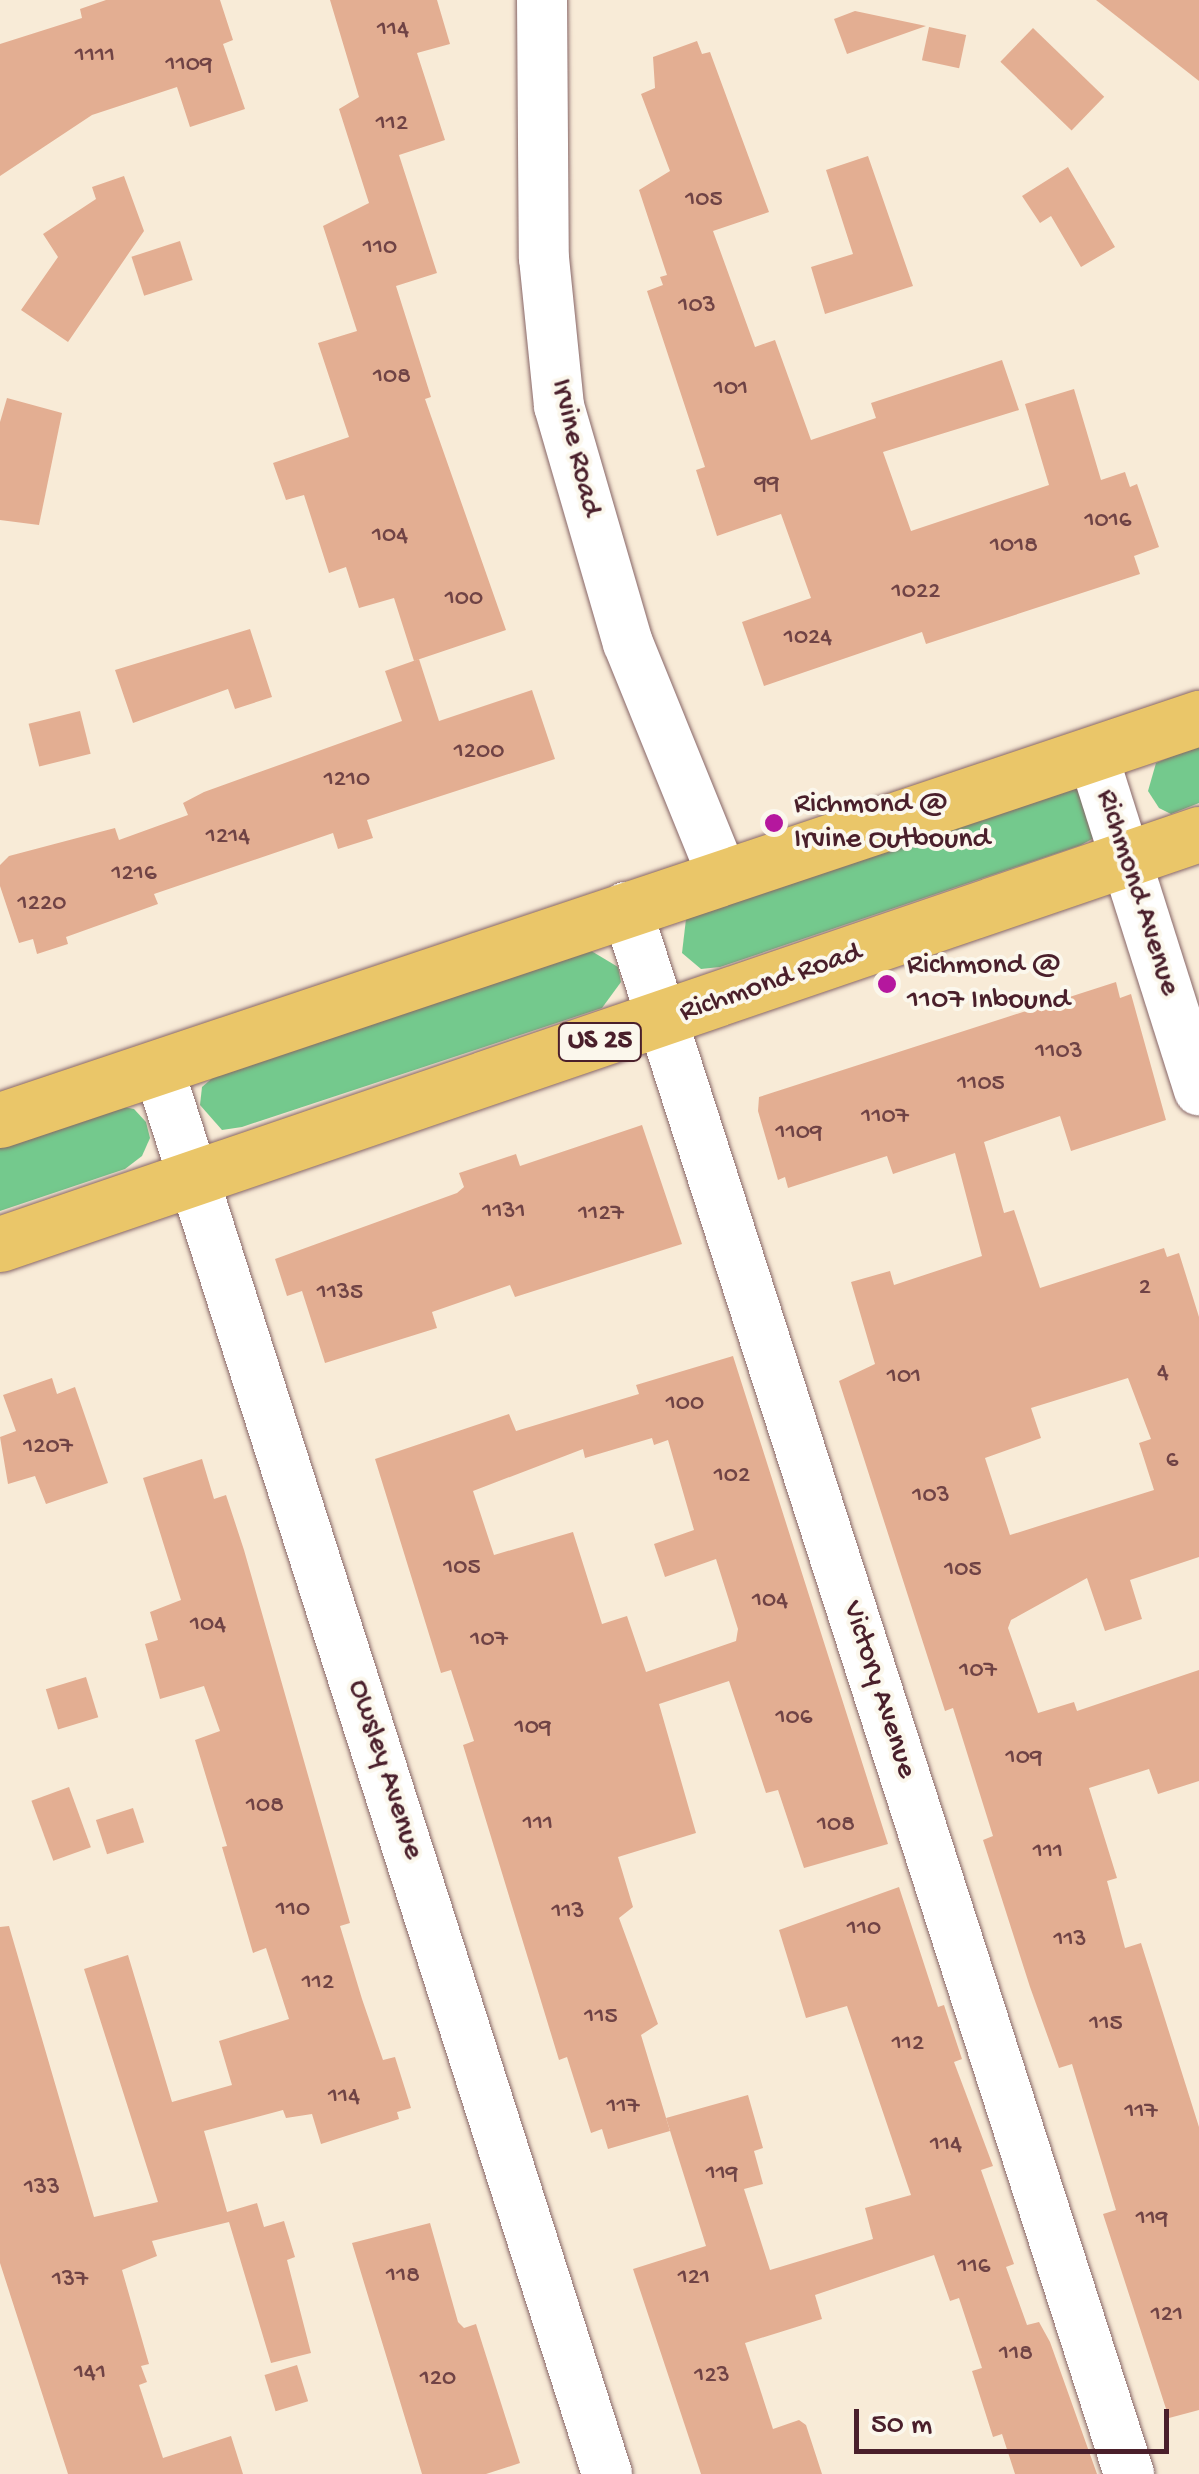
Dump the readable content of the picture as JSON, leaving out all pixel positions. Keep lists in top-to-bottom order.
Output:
{
  "streets": {
    "main road": ["Richmond Road", "US 25"],
    "street": [
      "Irvine Road",
      "Richmond Avenue",
      "Victory Avenue",
      "Owsley Avenue"
    ]
  },
  "crossings": [
    ["Richmond Avenue", "Richmond Road"],
    ["Richmond Road", "Victory Avenue"],
    ["Richmond Road", "Owsley Avenue"]
  ],
  "places": ["Richmond @ Irvine Outbound", "Richmond @ 1107 Inbound"],
  "house_numbers": [
    "114",
    "1111",
    "1109",
    "112",
    "105",
    "110",
    "103",
    "108",
    "101",
    "99",
    "1016",
    "104",
    "1018",
    "1022",
    "100",
    "1024",
    "1200",
    "1210",
    "1214",
    "1216",
    "1220",
    "1103",
    "1105",
    "1107",
    "1109",
    "1131",
    "1127",
    "2",
    "1135",
    "4",
    "101",
    "100",
    "1207",
    "6",
    "102",
    "103",
    "105",
    "105",
    "104",
    "104",
    "107",
    "107",
    "106",
    "109",
    "109",
    "108",
    "111",
    "108",
    "111",
    "110",
    "113",
    "110",
    "113",
    "112",
    "115",
    "115",
    "112",
    "114",
    "117",
    "117",
    "114",
    "119",
    "133",
    "119",
    "116",
    "118",
    "121",
    "137",
    "121",
    "118",
    "141",
    "123",
    "120"
  ],
  "scale_bar": "50 m"
}
